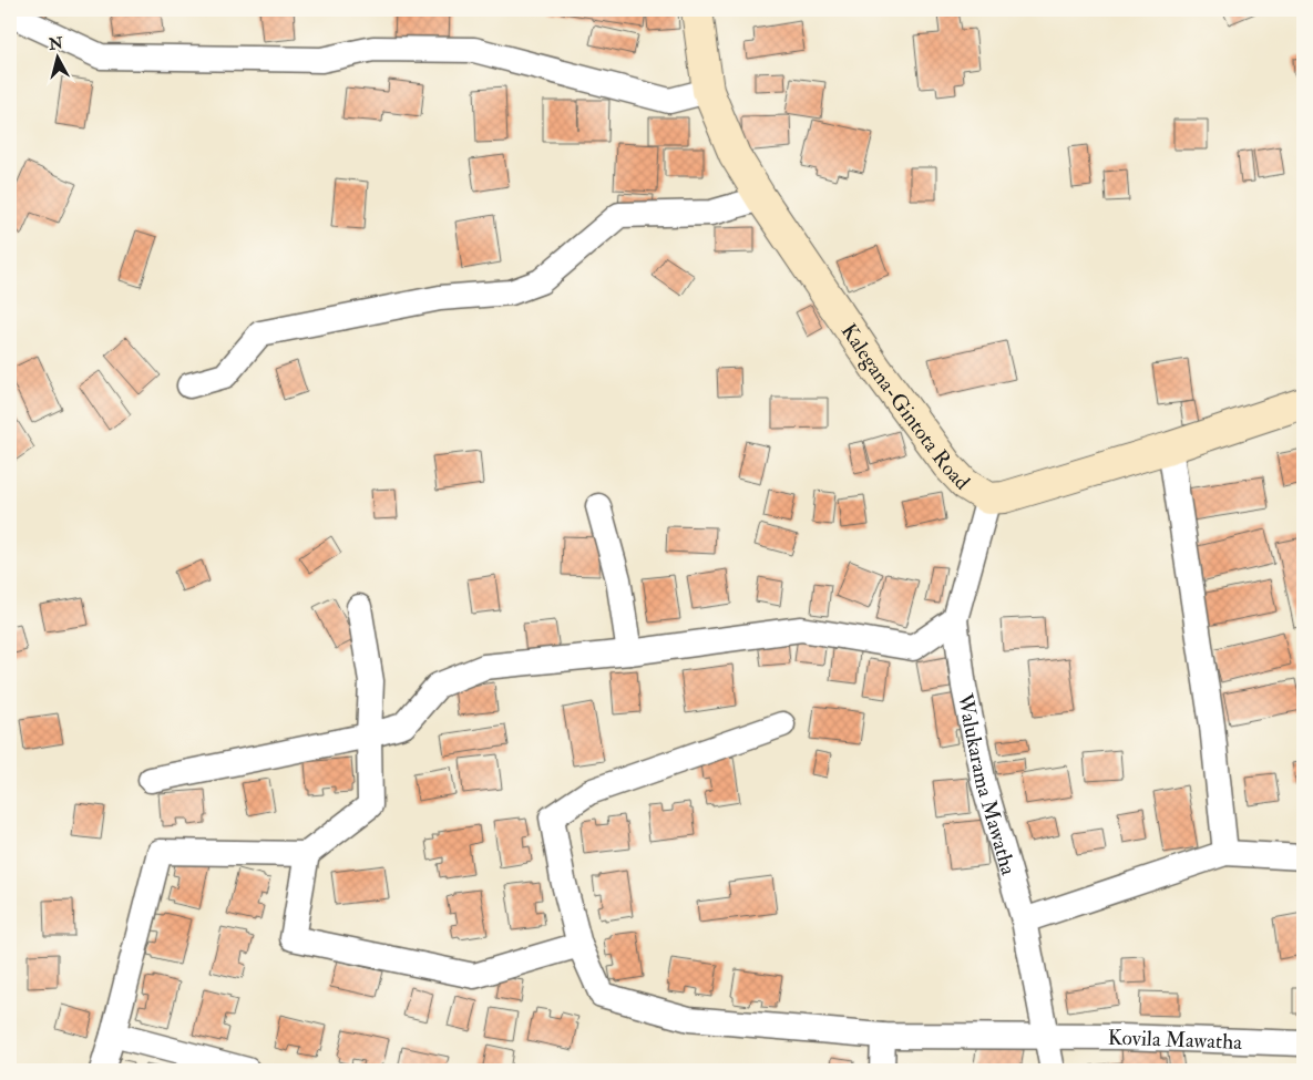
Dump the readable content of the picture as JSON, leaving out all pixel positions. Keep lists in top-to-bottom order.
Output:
{
  "streets": {
    "main road": ["Kalegana-Gintota Road"],
    "street": ["Walukarama Mawatha", "Kovila Mawatha"]
  },
  "crossings": [
    ["Kalegana-Gintota Road", "Walukarama Mawatha"],
    ["Walukarama Mawatha", "Kovila Mawatha"]
  ],
  "north": "top"
}
